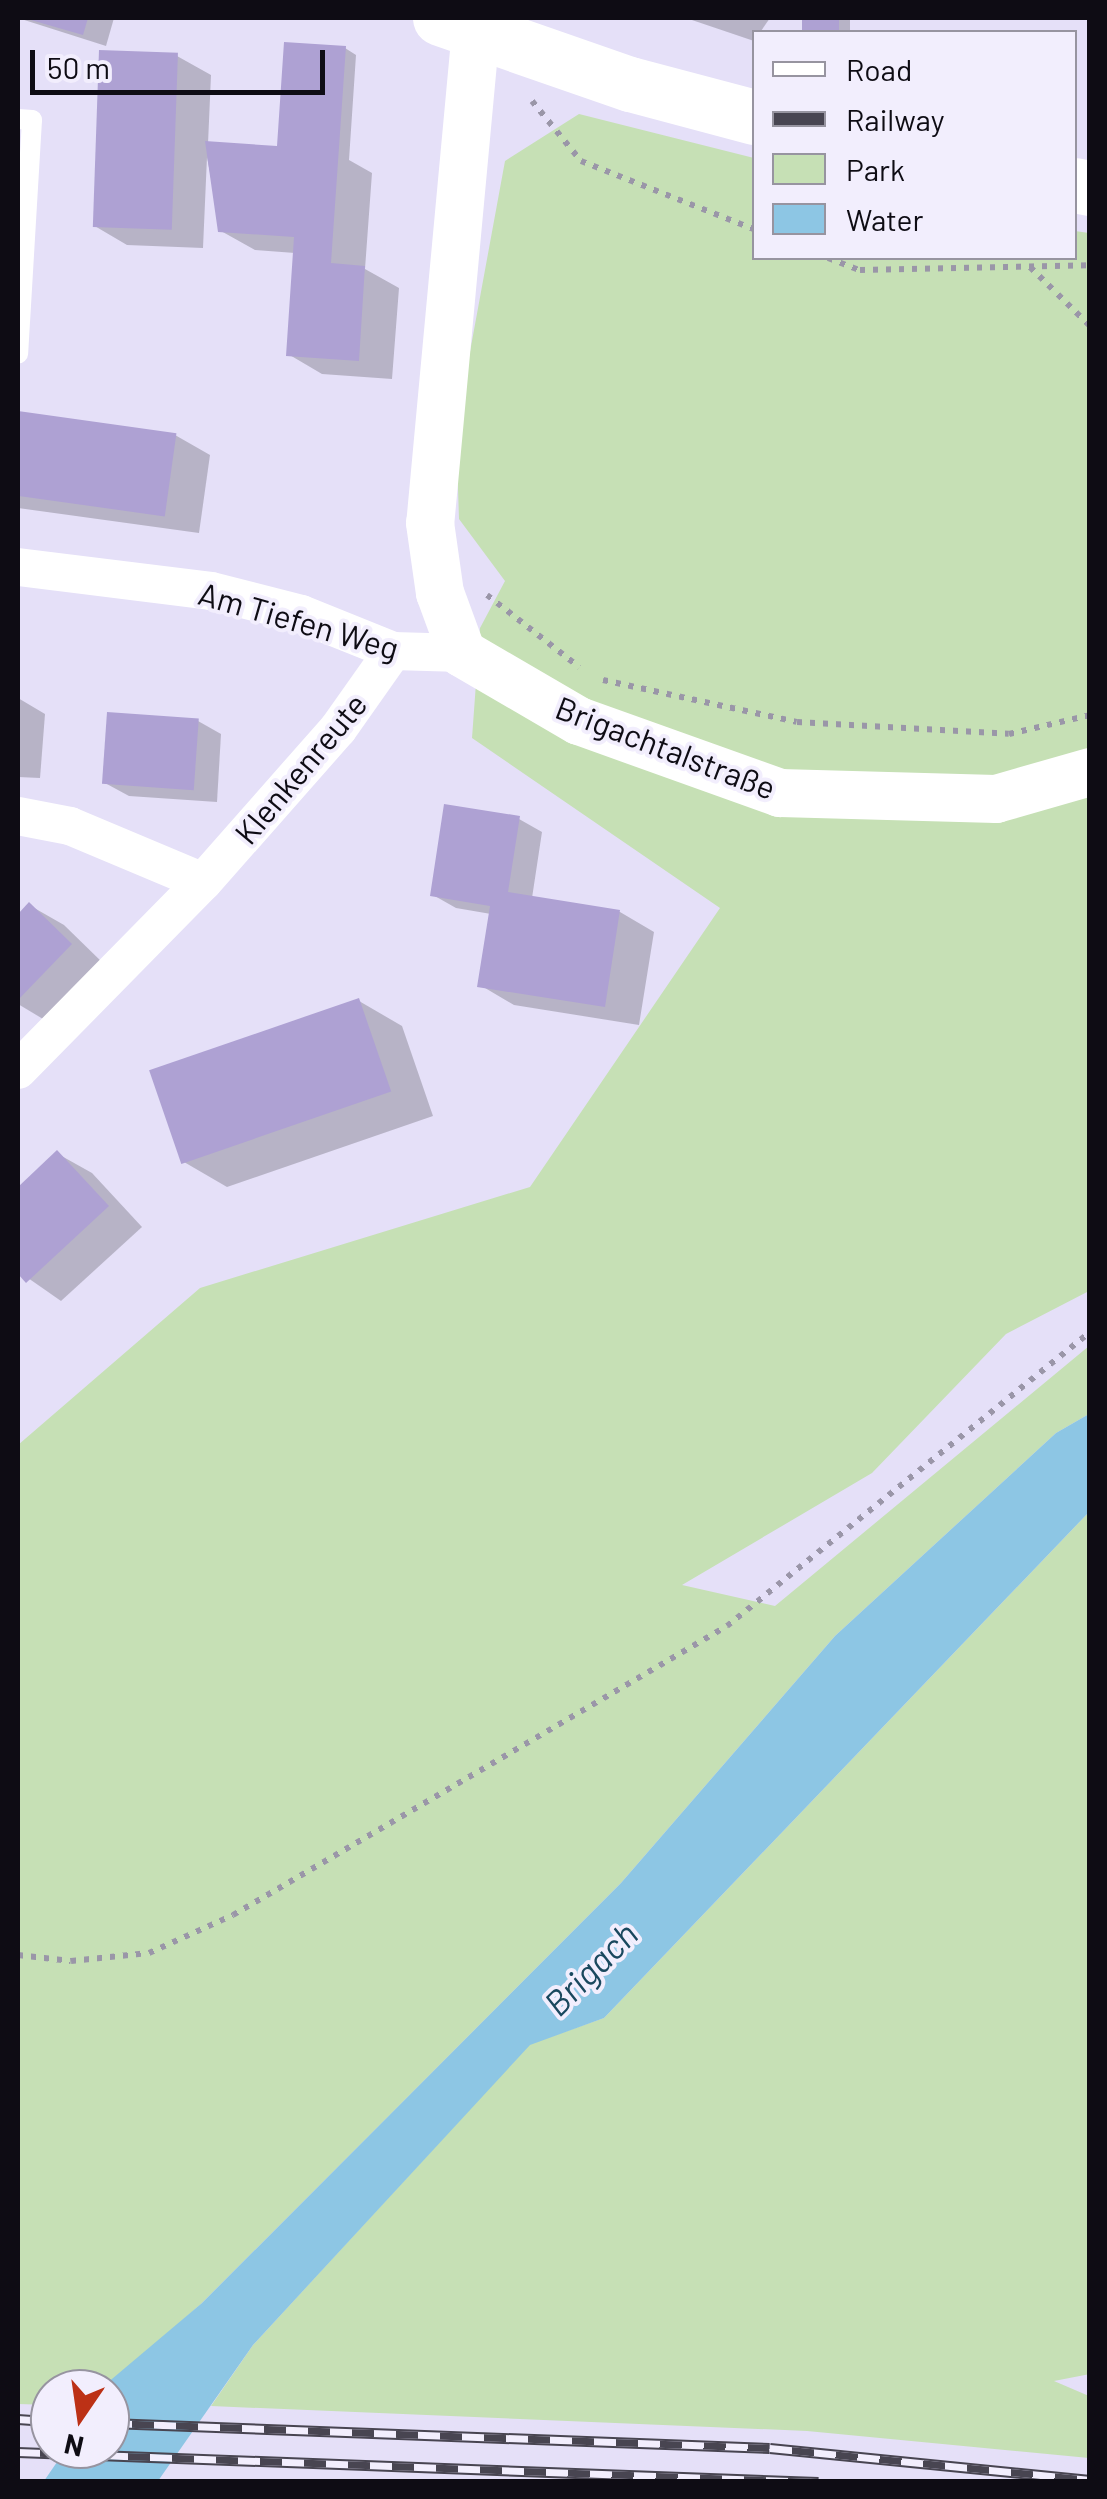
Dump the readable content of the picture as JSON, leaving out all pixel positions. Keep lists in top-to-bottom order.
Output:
{
  "streets": {
    "street": ["Am Tiefen Weg", "Brigachtalstraße", "Klenkenreute"]
  },
  "crossings": [
    ["Am Tiefen Weg", "Brigachtalstraße"],
    ["Am Tiefen Weg", "Klenkenreute"]
  ],
  "water": ["Brigach"],
  "legend": [
    "Road",
    "Railway",
    "Park",
    "Water"
  ],
  "scale_bar": "50 m",
  "north": "bottom"
}
